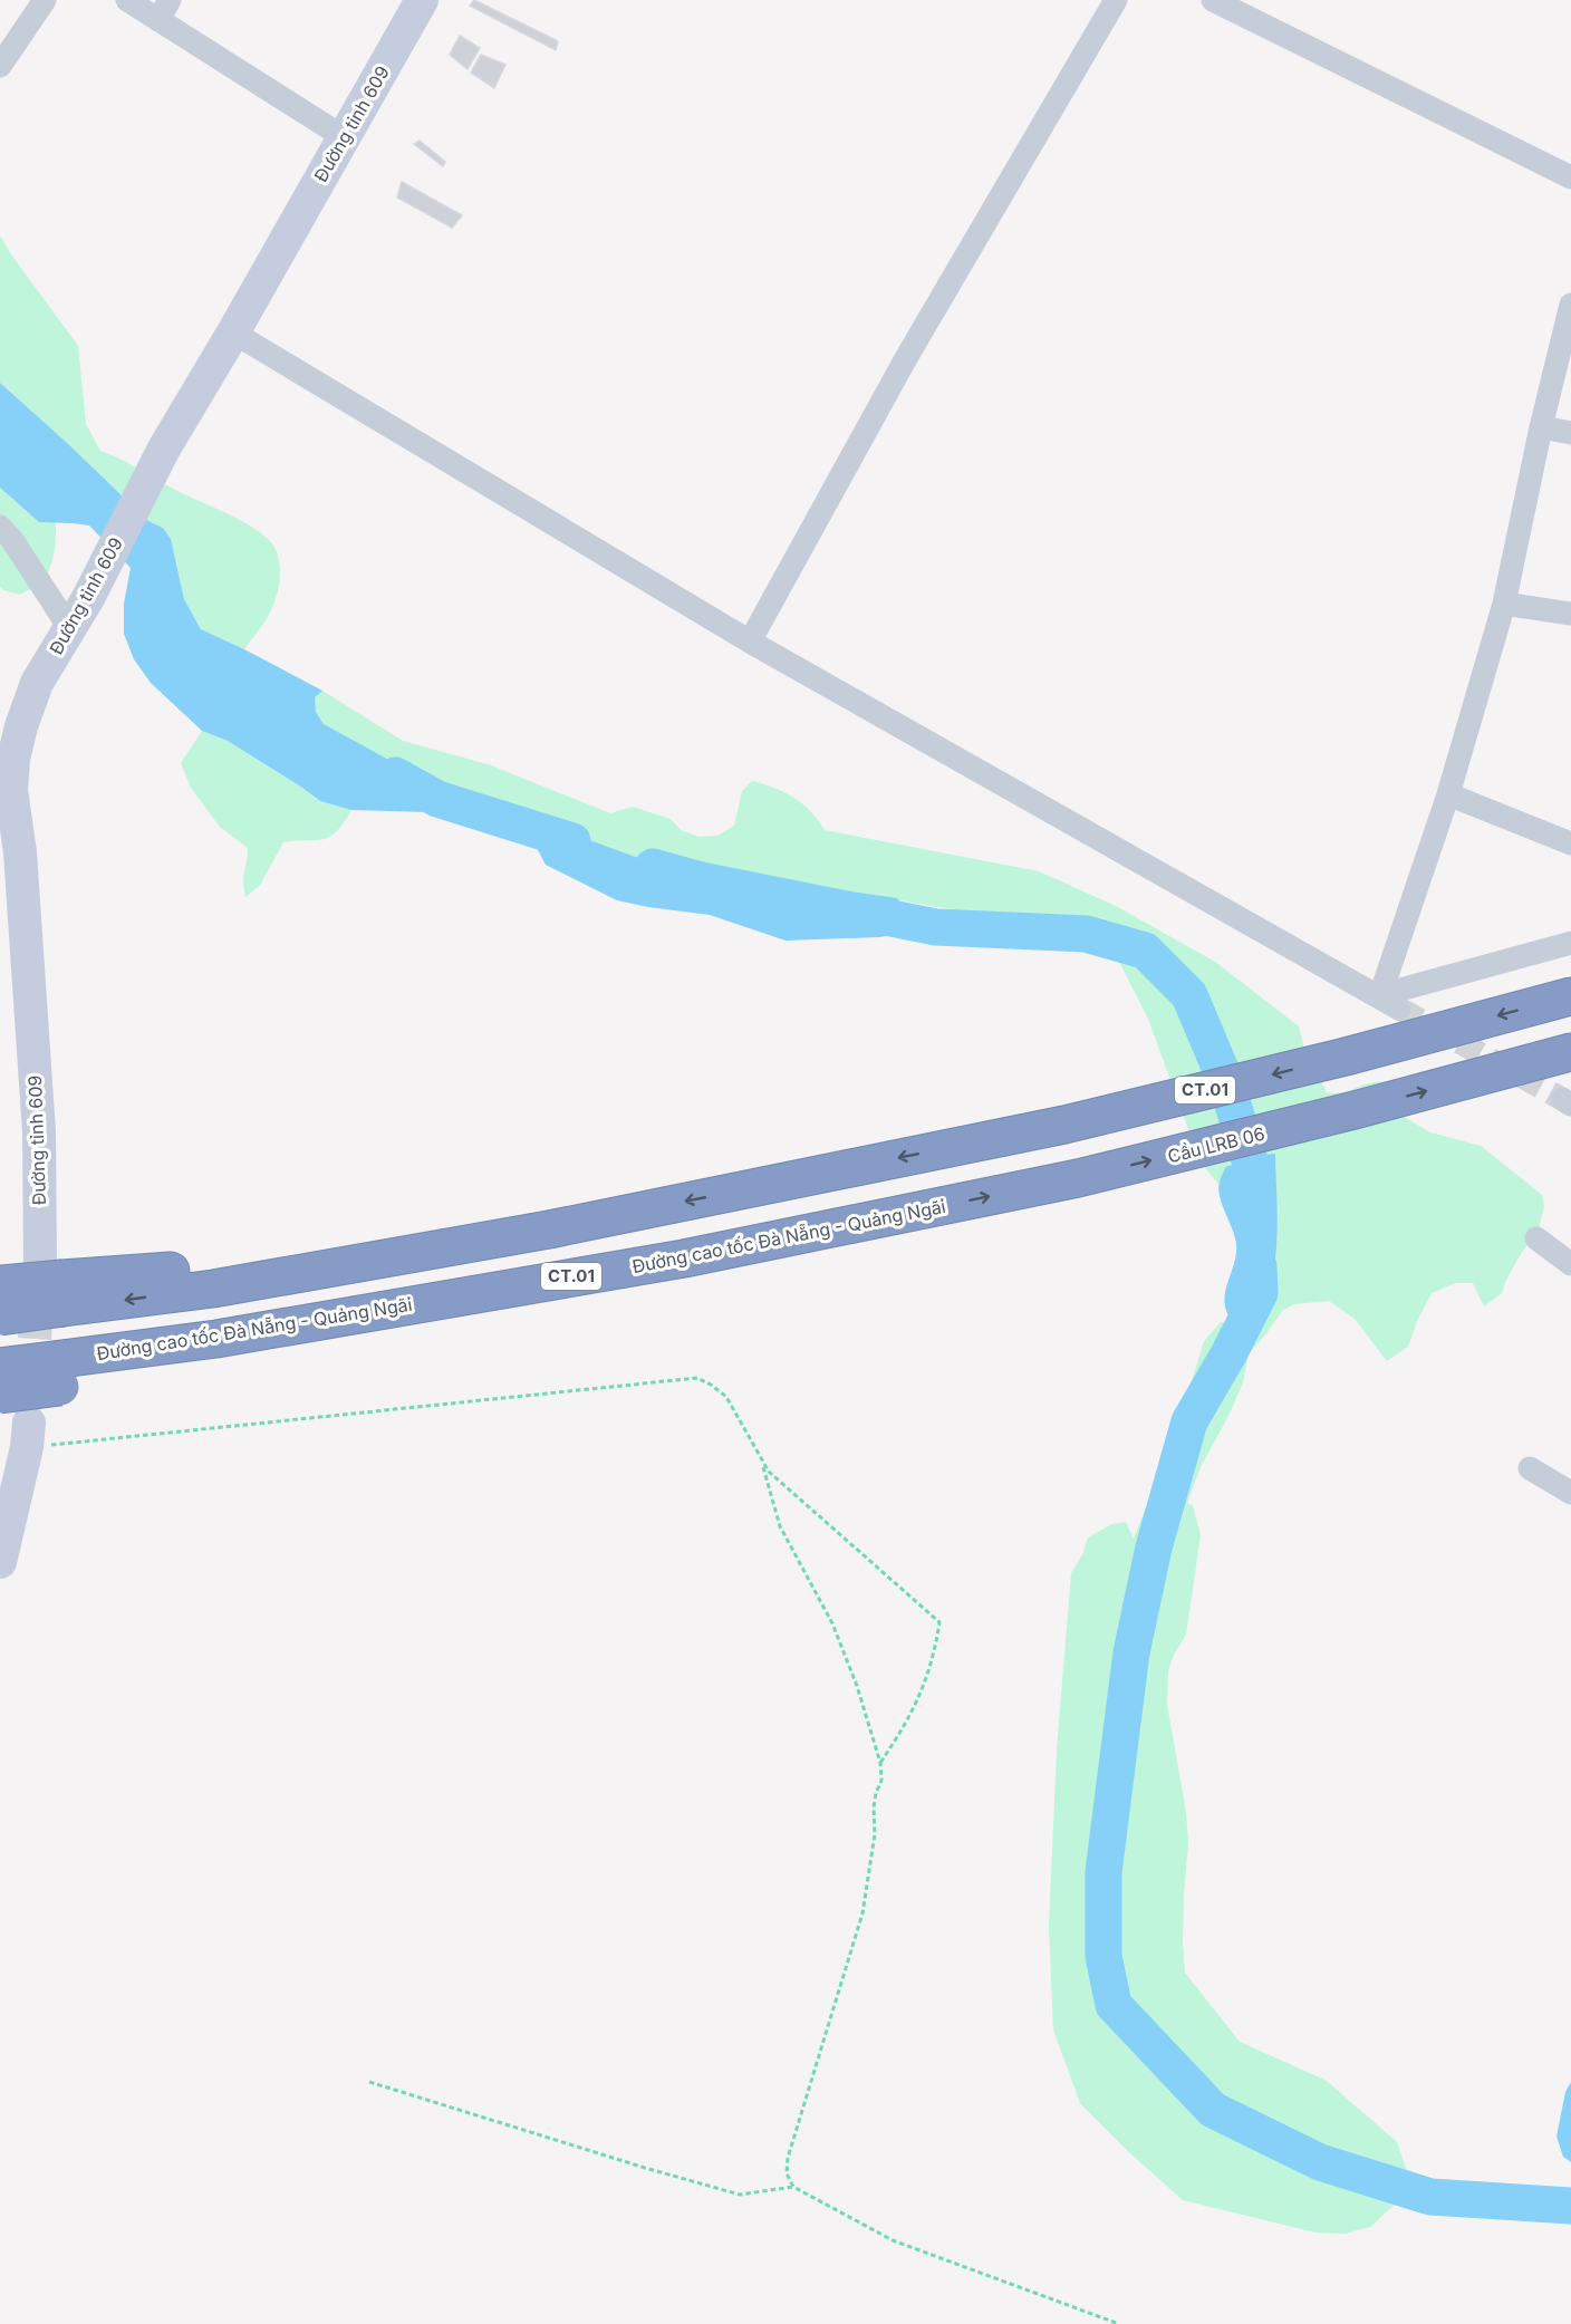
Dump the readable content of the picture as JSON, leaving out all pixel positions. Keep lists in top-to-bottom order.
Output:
{
  "streets": {
    "highway": ["CT.01", "Cầu LRB 06", "Đường cao tốc Đà Nẵng - Quảng Ngãi"],
    "main road": ["Đường tỉnh 609"]
  },
  "crossings": [
    ["Đường tỉnh 609", "CT.01"],
    ["CT.01", "Đường cao tốc Đà Nẵng - Quảng Ngãi"],
    ["Cầu LRB 06", "Đường cao tốc Đà Nẵng - Quảng Ngãi"]
  ]
}
